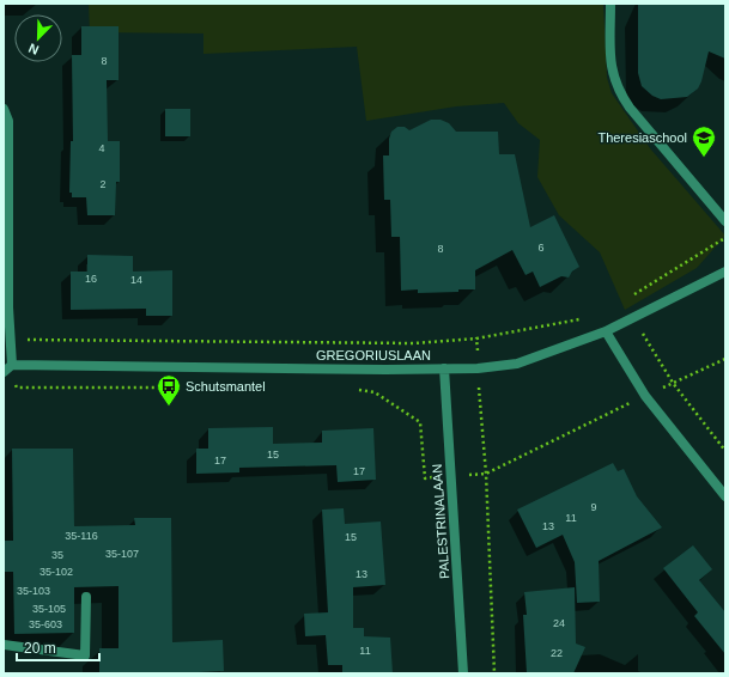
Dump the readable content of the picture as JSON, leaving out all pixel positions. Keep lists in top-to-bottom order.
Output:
{
  "streets": {
    "street": ["GREGORIUSLAAN", "PALESTRINALAAN"]
  },
  "crossings": [
    ["GREGORIUSLAAN", "PALESTRINALAAN"]
  ],
  "places": {
    "school or university": ["Theresiaschool"],
    "bus stop": ["Schutsmantel"]
  },
  "house_numbers": [
    "8",
    "4",
    "2",
    "6",
    "8",
    "16",
    "14",
    "15",
    "17",
    "17",
    "9",
    "11",
    "13",
    "35-116",
    "15",
    "35-107",
    "35",
    "35-102",
    "13",
    "35-103",
    "35-105",
    "24",
    "35-603",
    "11",
    "22"
  ],
  "scale_bar": "20 m",
  "north": "bottom left"
}
